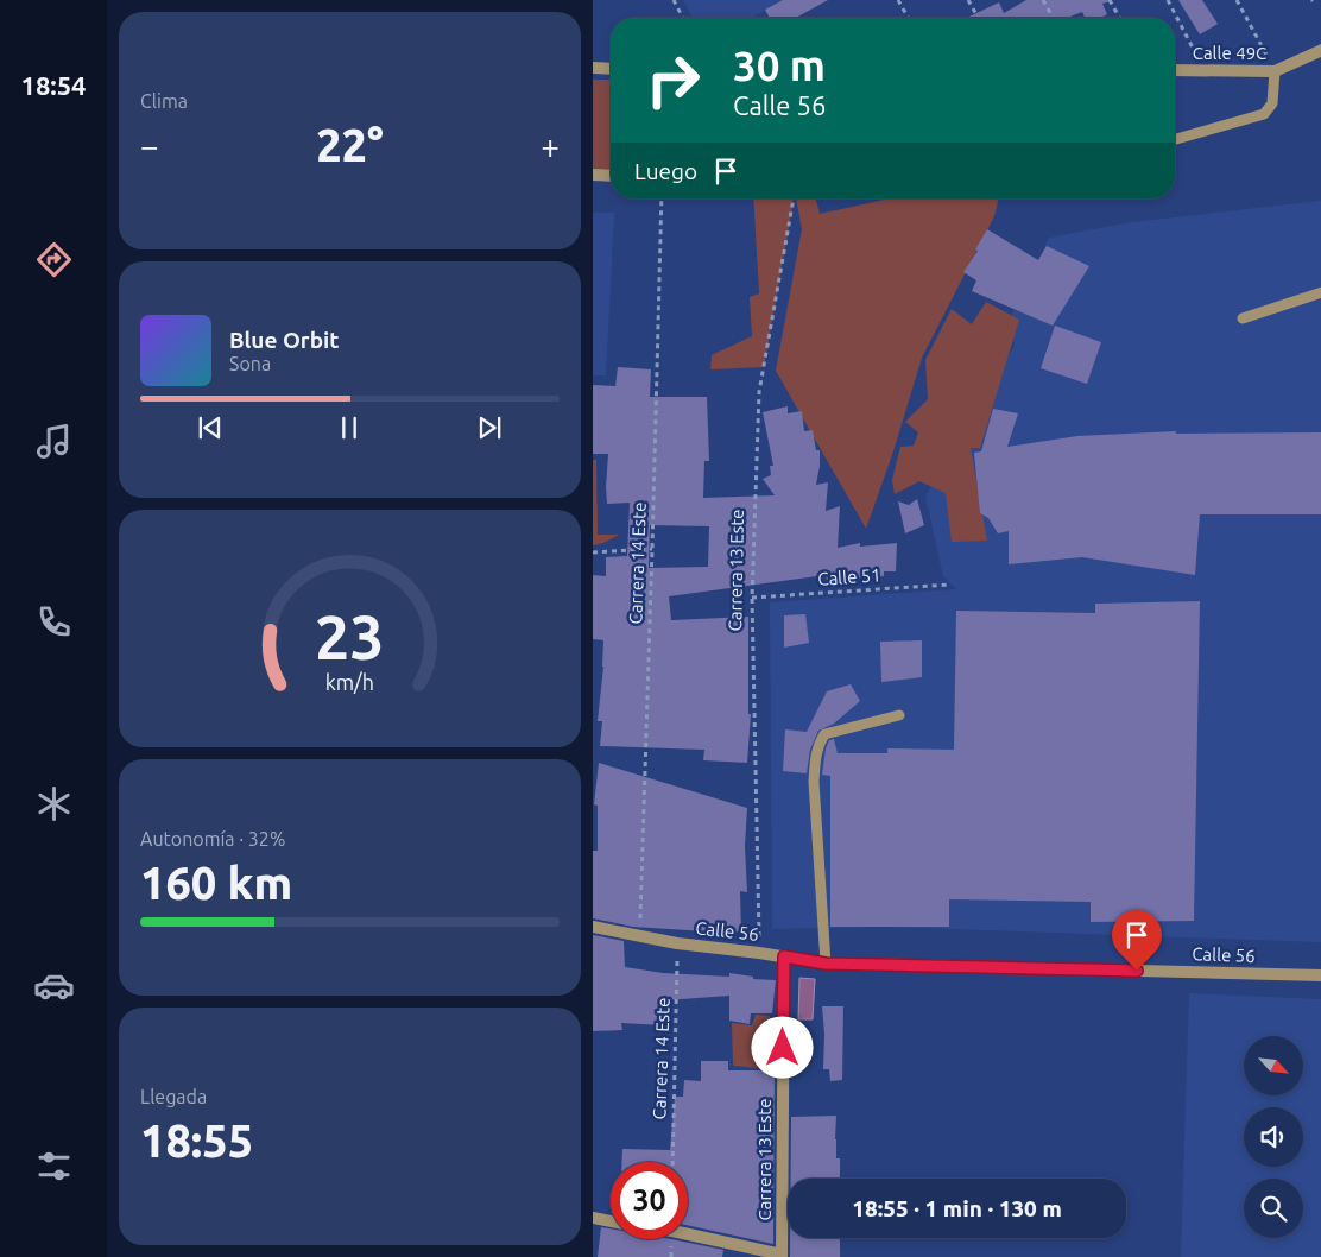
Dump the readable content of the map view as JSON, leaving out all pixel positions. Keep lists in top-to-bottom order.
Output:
{
  "streets": {
    "street": ["Calle 49C", "Carrera 13 Este", "Calle 56"],
    "path": ["Carrera 14 Este", "Calle 51"]
  },
  "crossings": [
    ["Carrera 14 Este", "Calle 56"],
    ["Carrera 13 Este", "Calle 51"],
    ["Carrera 13 Este", "Calle 56"]
  ],
  "north": "bottom right",
  "page": {
    "tabs": "18:54",
    "tile": [
      "Clima",
      ["Autonomía · 32%", "160 km"],
      ["Llegada", "18:55"]
    ],
    "turn": ["30 m", "Calle 56"],
    "heat": ["−", "22°", "+"],
    "then": "Luego",
    "song": ["Blue Orbit", "Sona"],
    "limit": "30",
    "trip": "18:55 · 1 min · 130 m",
    "gauge": ["23", "km/h"]
  }
}
